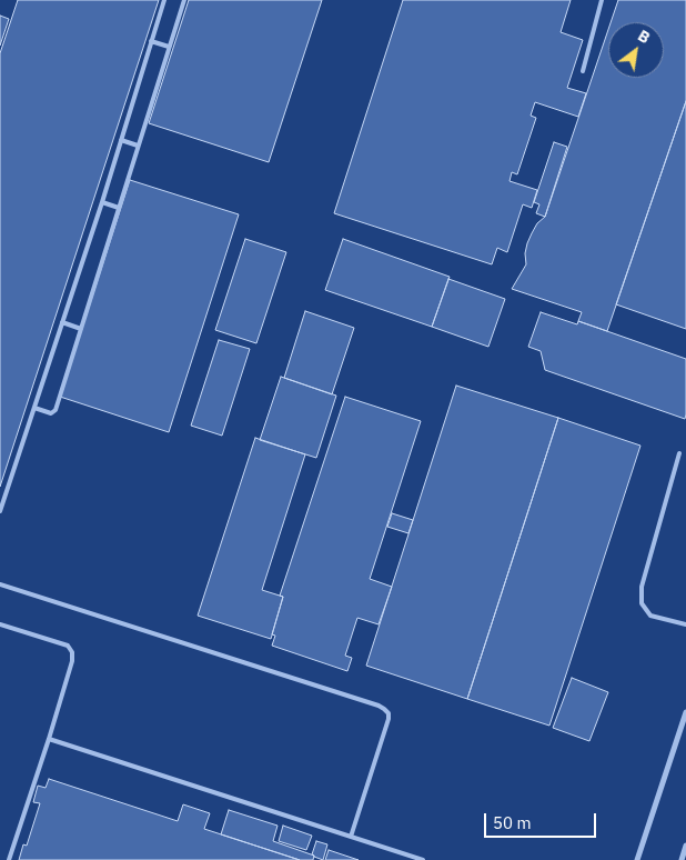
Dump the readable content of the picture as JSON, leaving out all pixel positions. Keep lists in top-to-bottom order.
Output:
{
  "scale_bar": "50 m",
  "north": "top right"
}
